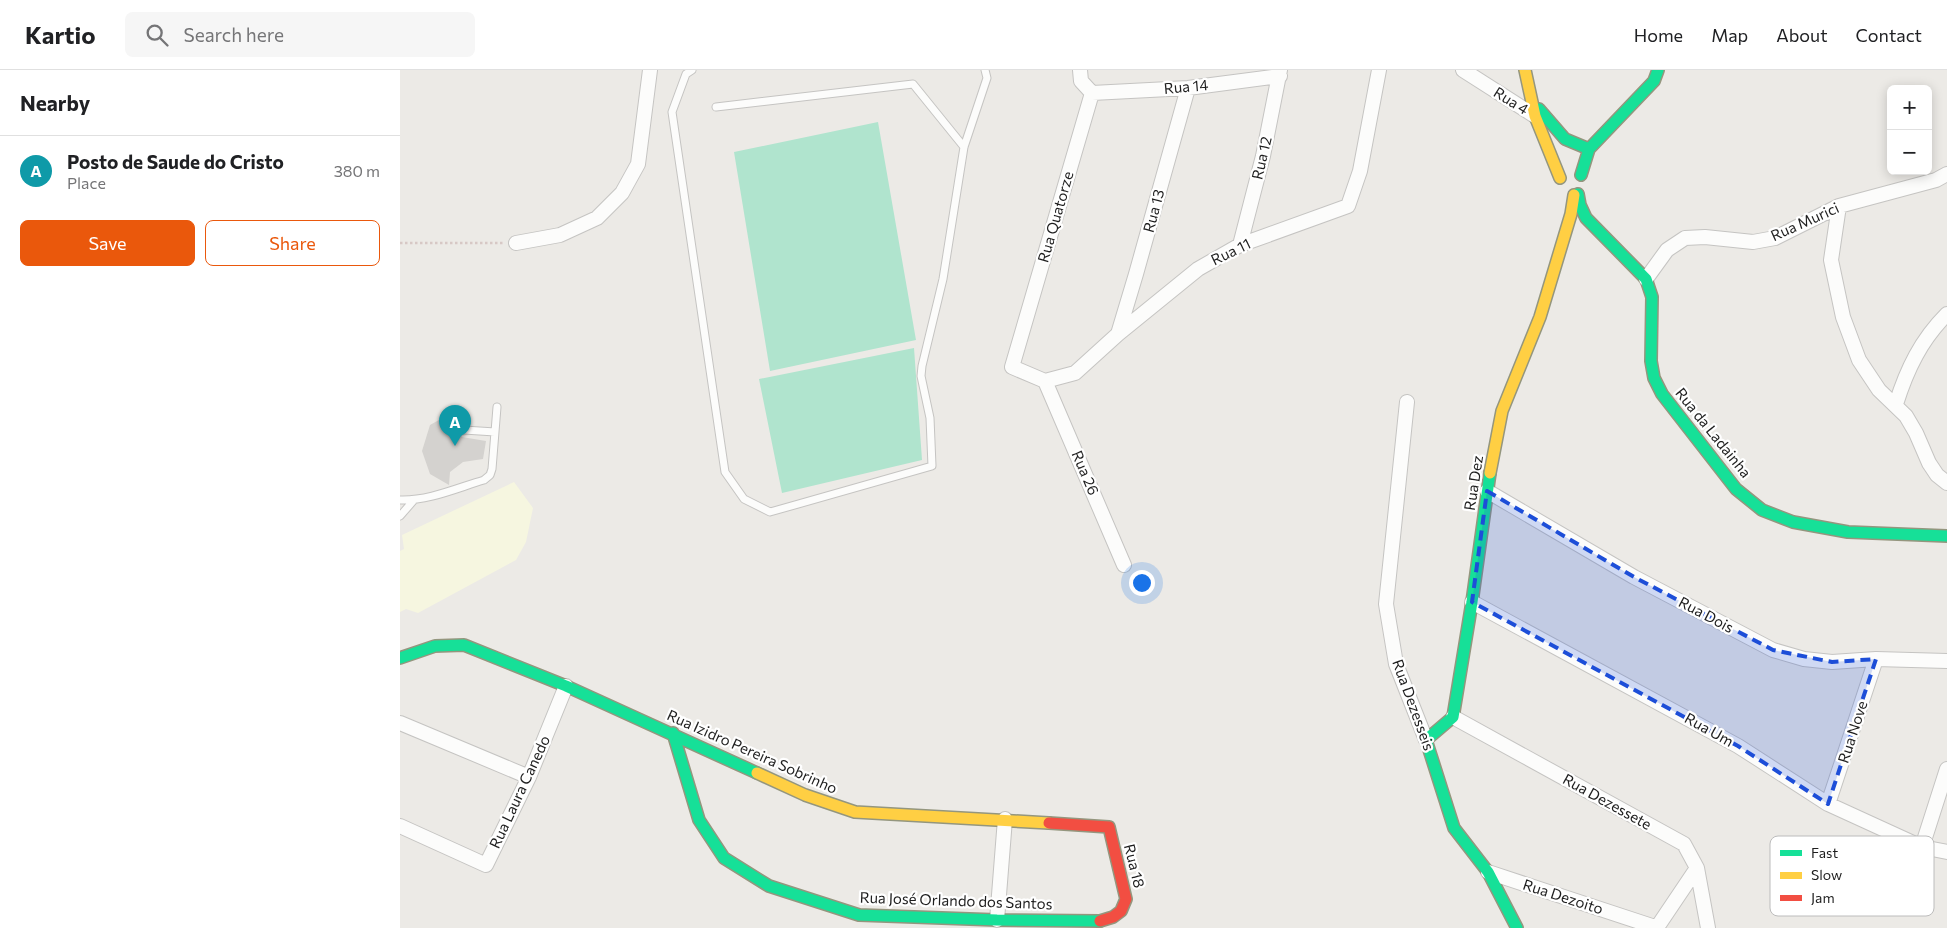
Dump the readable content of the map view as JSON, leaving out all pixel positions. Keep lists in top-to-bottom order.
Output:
{
  "streets": {
    "street": [
      "Rua 14",
      "Rua 4",
      "Rua 12",
      "Rua 13",
      "Rua Quatorze",
      "Rua Murici",
      "Rua 11",
      "Rua da Ladainha",
      "Rua 26",
      "Rua Dez",
      "Rua Dois",
      "Rua Dezesseis",
      "Rua Um",
      "Rua Nove",
      "Rua Izidro Pereira Sobrinho",
      "Rua Laura Canedo",
      "Rua Dezessete",
      "Rua 18",
      "Rua Dezoito",
      "Rua José Orlando dos Santos"
    ]
  },
  "crossings": [
    ["Rua 14", "Rua 12"],
    ["Rua 14", "Rua 13"],
    ["Rua 14", "Rua Quatorze"],
    ["Rua 12", "Rua 11"],
    ["Rua 13", "Rua 11"],
    ["Rua Quatorze", "Rua 11"],
    ["Rua Quatorze", "Rua 26"],
    ["Rua Murici", "Rua da Ladainha"],
    ["Rua 11", "Rua 26"],
    ["Rua Dez", "Rua Dois"],
    ["Rua Dez", "Rua Um"],
    ["Rua Dez", "Rua Dezessete"],
    ["Rua Dois", "Rua Nove"],
    ["Rua Dezesseis", "Rua Dezoito"],
    ["Rua Um", "Rua Nove"],
    ["Rua Izidro Pereira Sobrinho", "Rua Laura Canedo"],
    ["Rua Izidro Pereira Sobrinho", "Rua 18"],
    ["Rua Izidro Pereira Sobrinho", "Rua José Orlando dos Santos"],
    ["Rua Dezessete", "Rua Dezoito"],
    ["Rua 18", "Rua José Orlando dos Santos"]
  ],
  "legend": ["Fast", "Slow", "Jam"],
  "page": {
    "header": "Kartio",
    "search": "Search here",
    "nav": [
      "Home",
      "Map",
      "About",
      "Contact"
    ],
    "heading": "Nearby",
    "map_buttons": ["+", "−"],
    "list": [
      {
        "mark": "A",
        "name": "Posto de Saude do Cristo",
        "note": "Place",
        "value": "380 m"
      }
    ],
    "buttons": ["Save", "Share"],
    "pins": "A"
  }
}
